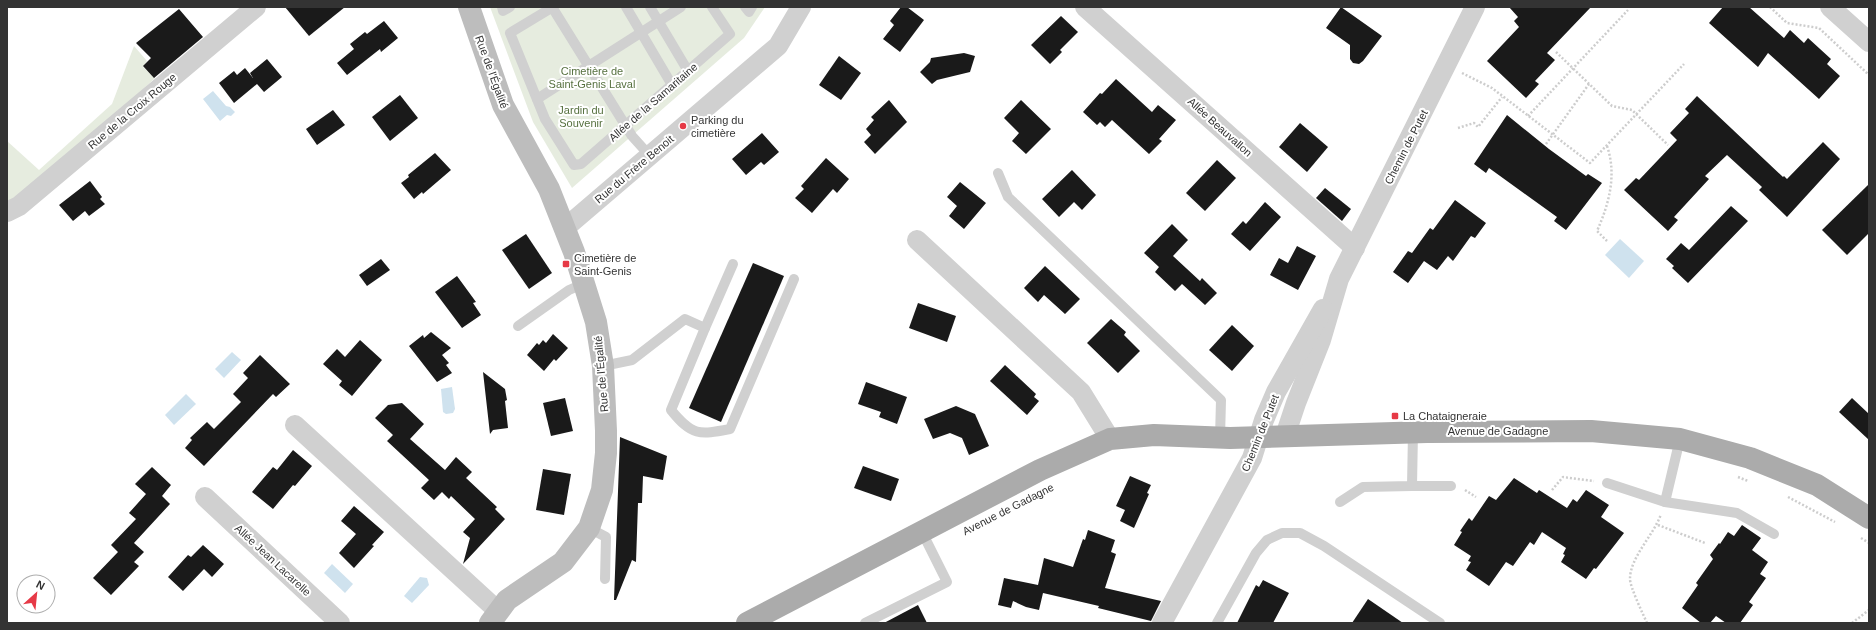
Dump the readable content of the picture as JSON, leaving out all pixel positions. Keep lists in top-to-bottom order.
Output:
{
  "streets": {
    "main road": ["Avenue de Gadagne"],
    "street": [
      "Rue de l'Égalité",
      "Rue de la Croix Rouge",
      "Allée Beauvallon",
      "Chemin de Putet",
      "Rue du Frère Benoit",
      "Allée Jean Lacarelle"
    ],
    "lane": ["Allée de la Samaritaine"]
  },
  "crossings": [
    ["Rue de l'Égalité", "Rue du Frère Benoit"],
    ["Allée Beauvallon", "Chemin de Putet"],
    ["Chemin de Putet", "Avenue de Gadagne"]
  ],
  "parks": ["Cimetière de Saint-Genis Laval", "Jardin du Souvenir"],
  "places": {
    "other": ["Parking du cimetière"],
    "transit": ["Cimetière de Saint-Genis", "La Chataigneraie"]
  },
  "north": "top right"
}
